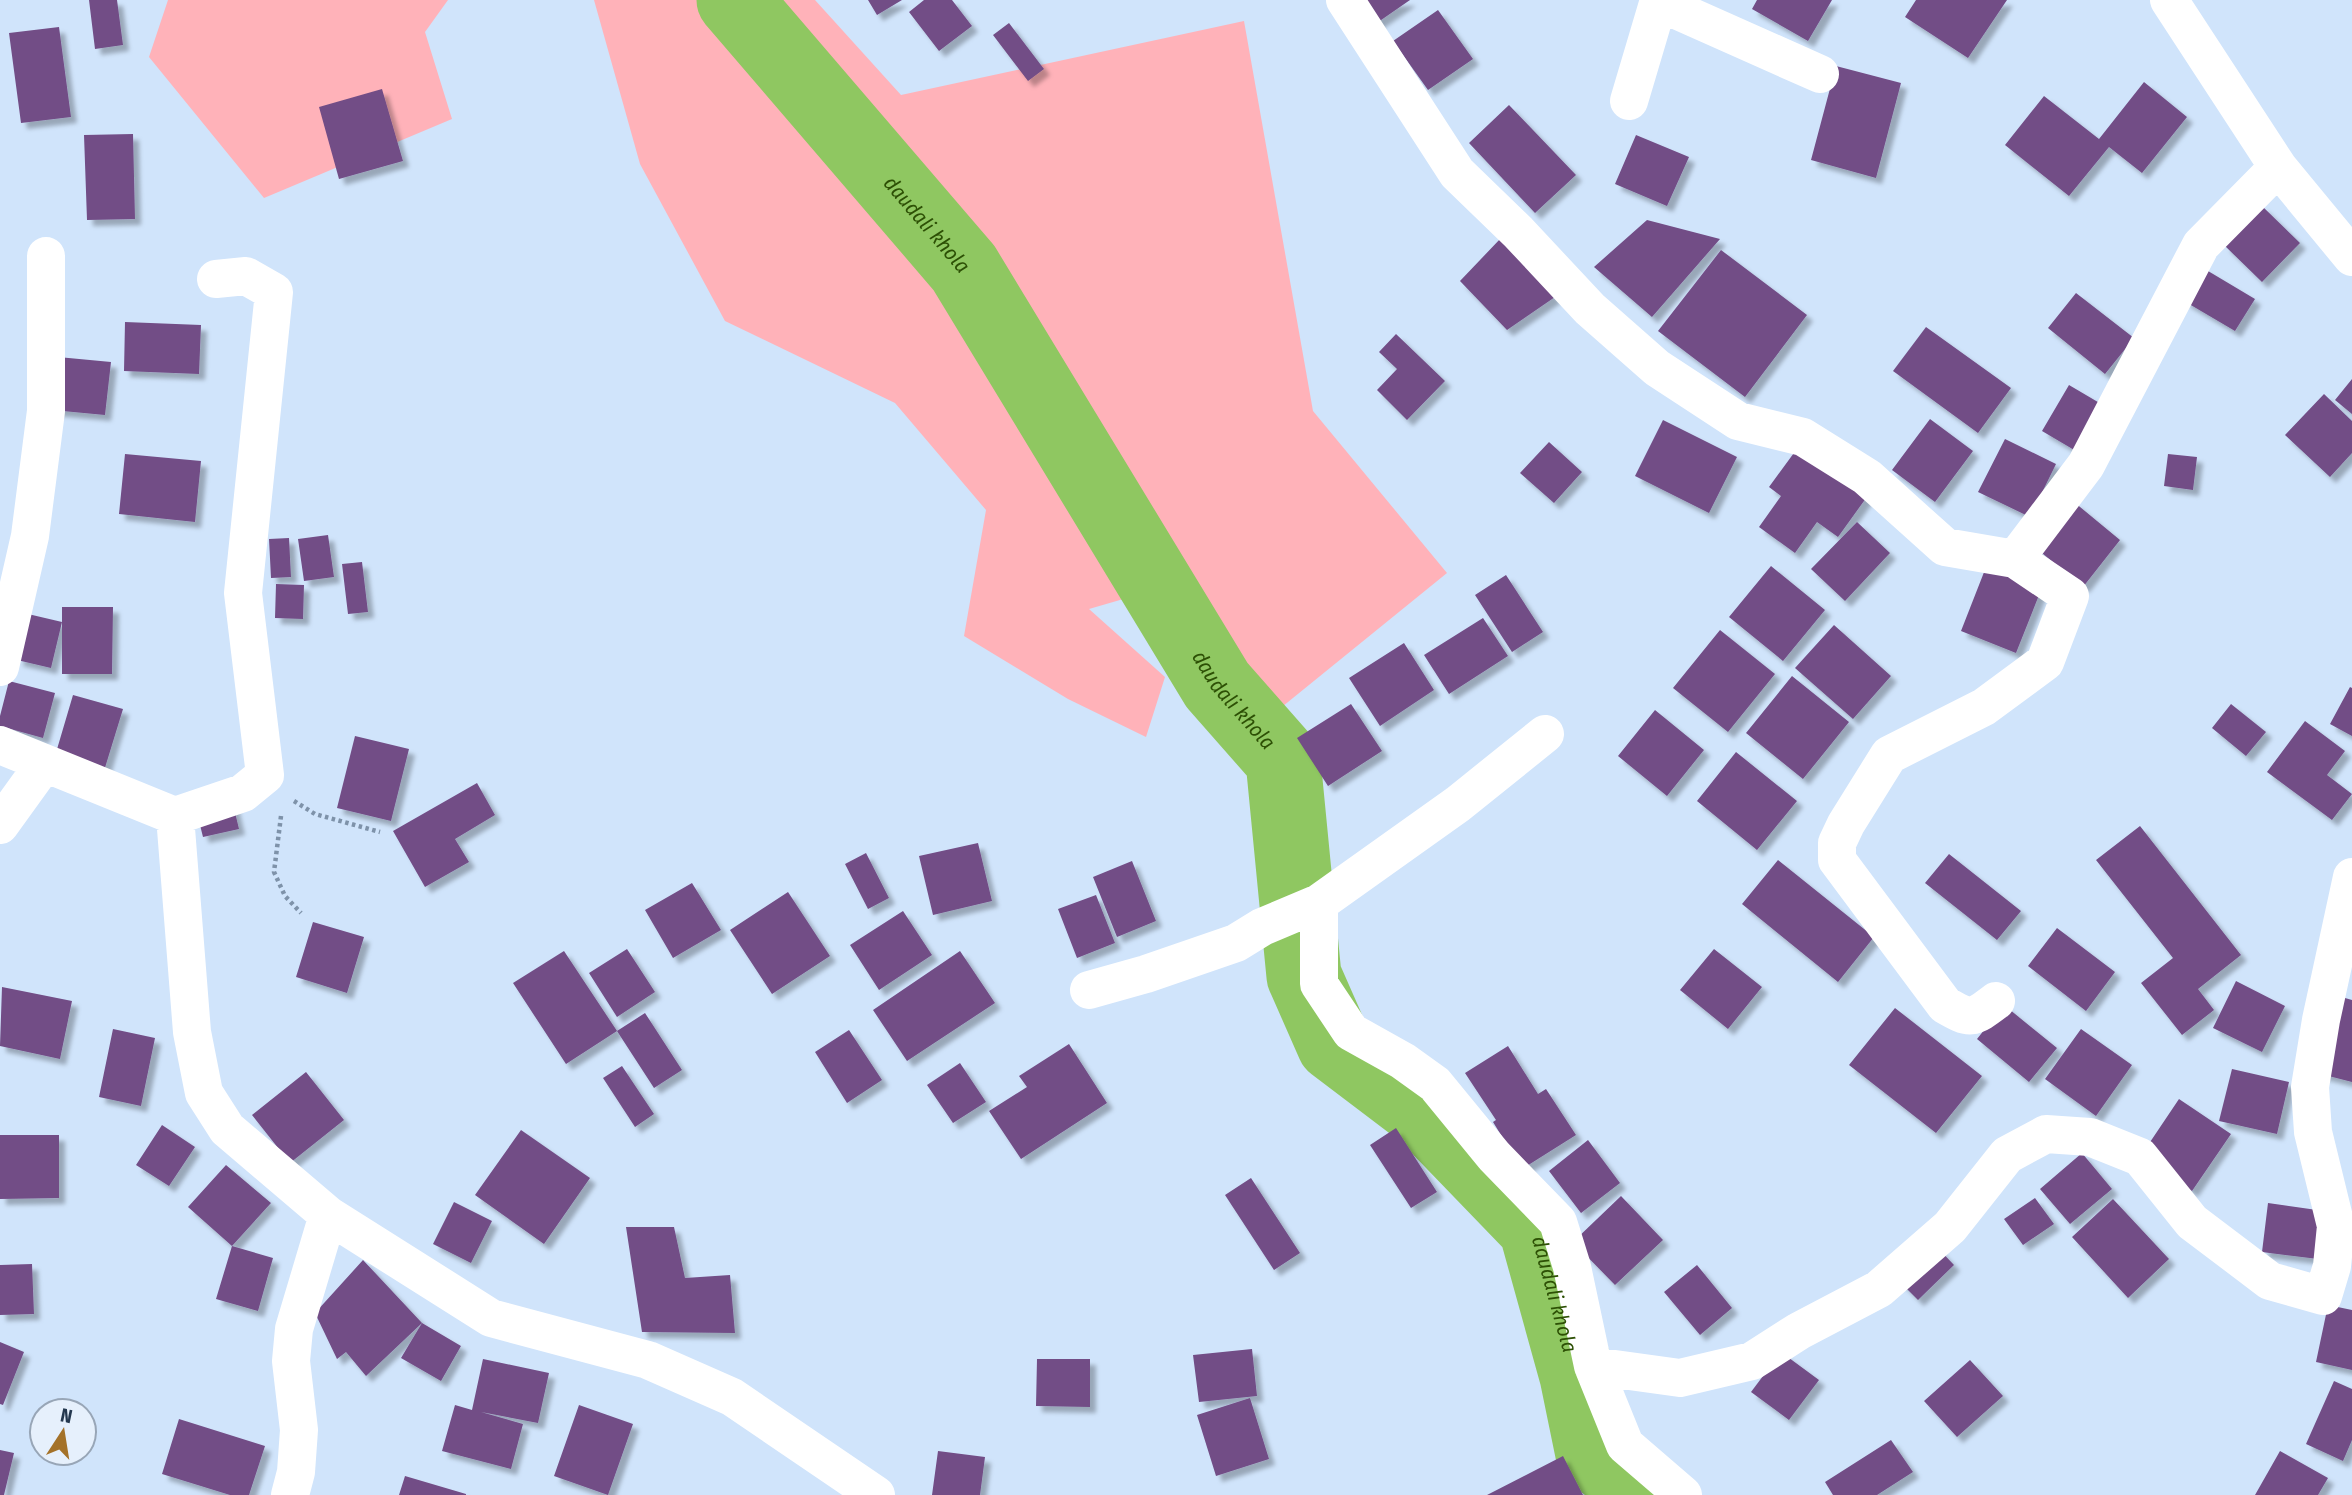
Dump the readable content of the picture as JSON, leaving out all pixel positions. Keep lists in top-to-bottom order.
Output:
{
  "water": ["daudali khola"],
  "north": "top"
}
